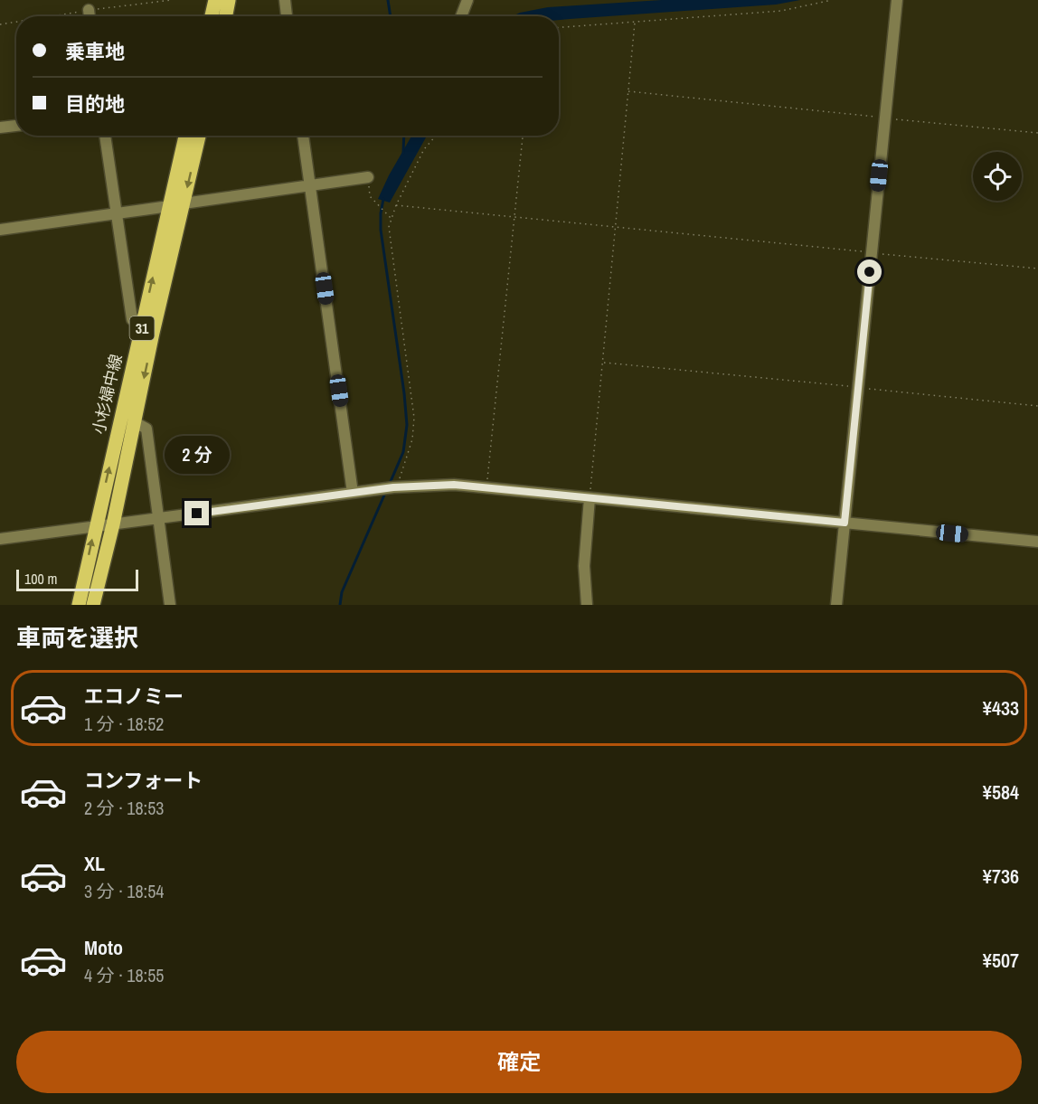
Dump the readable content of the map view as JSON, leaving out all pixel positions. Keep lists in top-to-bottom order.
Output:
{
  "streets": {
    "main road": ["31", "小杉婦中線"]
  },
  "scale_bar": "100 m",
  "page": {
    "banner": ["乗車地", "目的地"],
    "bubble": "2 分",
    "scale": "100 m",
    "heading": "車両を選択",
    "list": [
      {
        "name": "エコノミー",
        "note": "1 分 · 18:52",
        "value": "¥433"
      },
      {
        "name": "コンフォート",
        "note": "2 分 · 18:53",
        "value": "¥584"
      },
      {
        "name": "XL",
        "note": "3 分 · 18:54",
        "value": "¥736"
      },
      {
        "name": "Moto",
        "note": "4 分 · 18:55",
        "value": "¥507"
      }
    ],
    "buttons": "確定"
  }
}
